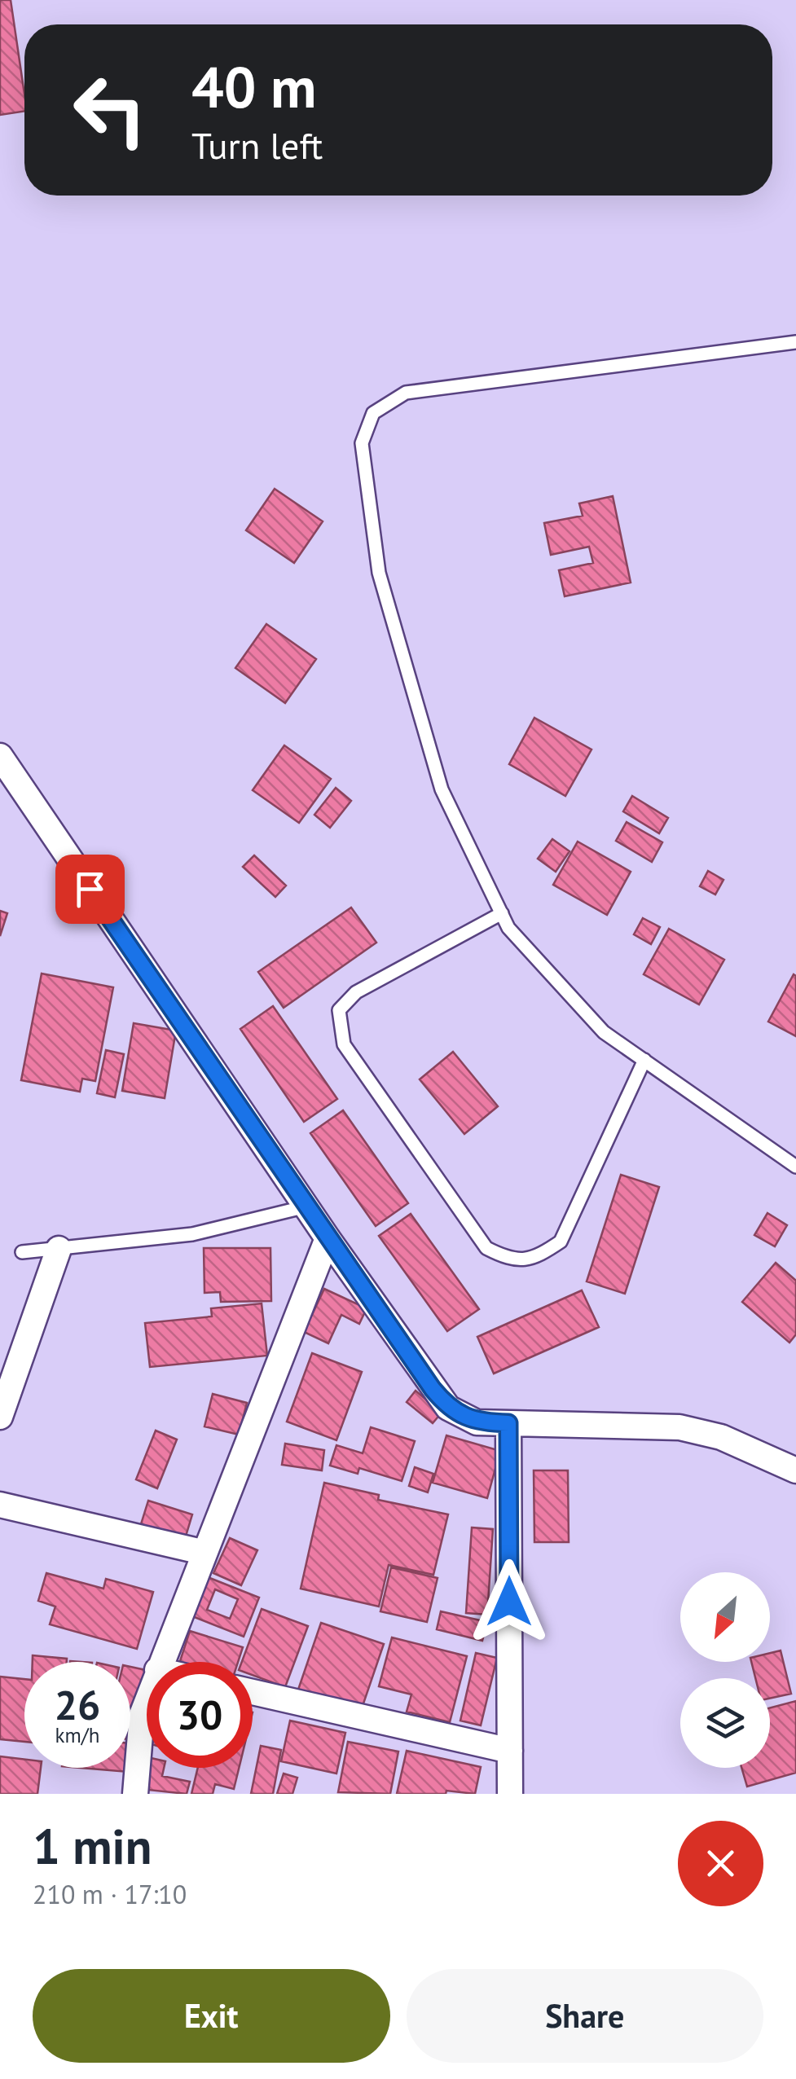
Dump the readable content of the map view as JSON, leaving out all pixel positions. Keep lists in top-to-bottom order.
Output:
{
  "north": "bottom left",
  "page": {
    "turn": ["40 m", "Turn left"],
    "speed": "26 km/h",
    "limit": "30",
    "heading": ["1 min", "210 m · 17:10"],
    "buttons": ["Exit", "Share"]
  }
}
